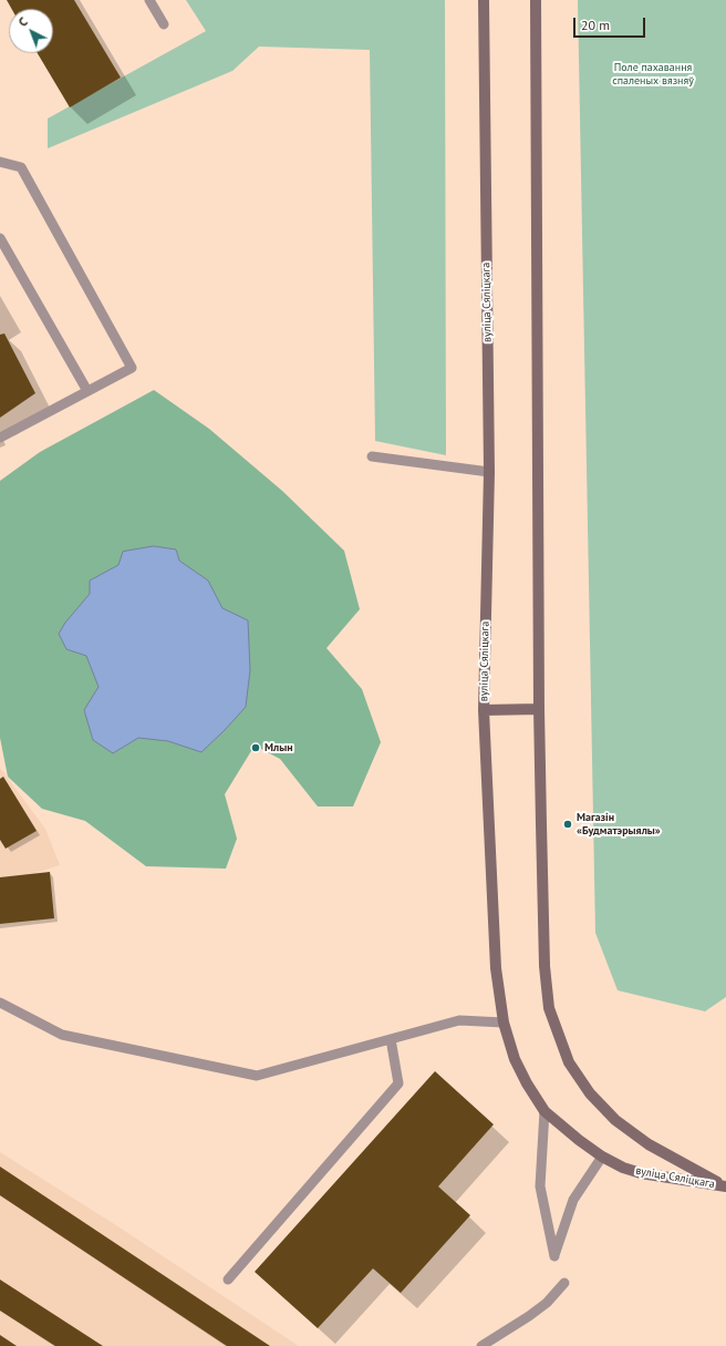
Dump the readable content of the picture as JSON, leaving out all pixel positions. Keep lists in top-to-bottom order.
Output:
{
  "streets": {
    "main road": ["вуліца Сяліцкага"]
  },
  "parks": ["Поле пахавання спаленых вязняў"],
  "places": ["Млын", "Магазін «Будматэрыялы»"],
  "scale_bar": "20 m",
  "north": "top left"
}
